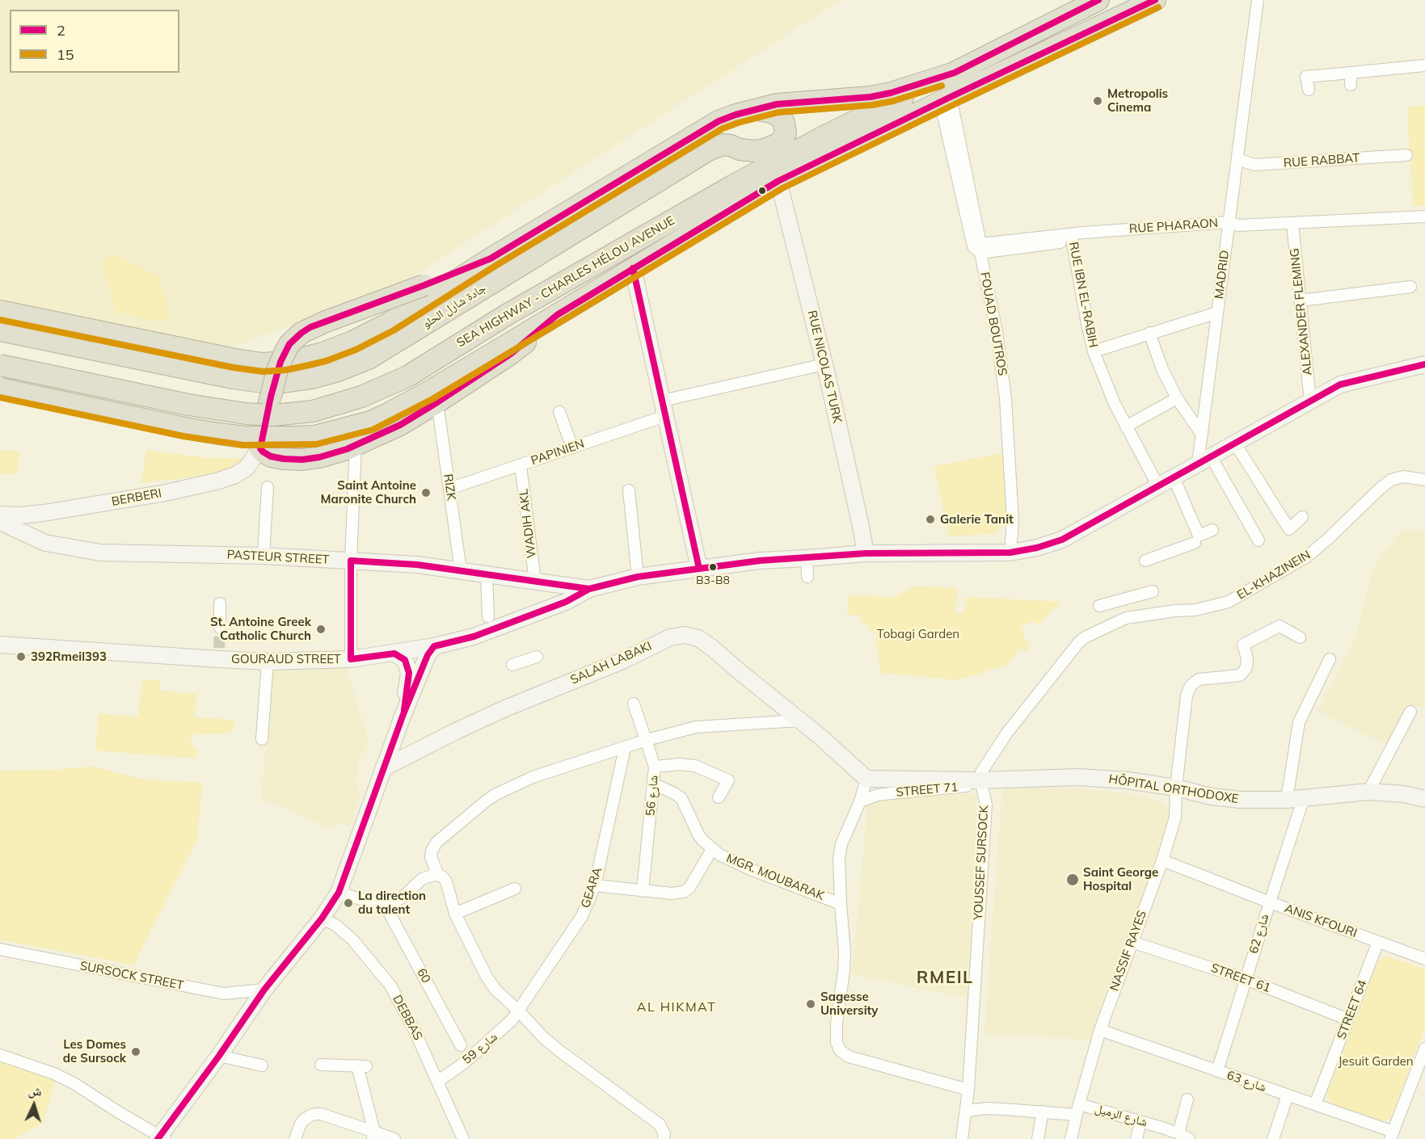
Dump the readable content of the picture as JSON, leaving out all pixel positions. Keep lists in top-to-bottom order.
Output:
{
  "streets": {
    "highway": ["SEA HIGHWAY - CHARLES HÉLOU AVENUE", "جادة شارل الحلو"],
    "street": [
      "RUE RABBAT",
      "RUE PHARAON",
      "MADRID",
      "RUE IBN EL-RABIH",
      "ALEXANDER FLEMING",
      "FOUAD BOUTROS",
      "RUE NICOLAS TURK",
      "PAPINIEN",
      "RIZK",
      "BERBERI",
      "WADIH AKL",
      "PASTEUR STREET",
      "EL-KHAZINEIN",
      "GOURAUD STREET",
      "SALAH LABAKI",
      "HÔPITAL ORTHODOXE",
      "STREET 71",
      "شارع 56",
      "YOUSSEF SURSOCK",
      "MGR. MOUBARAK",
      "GEARA",
      "ANIS KFOURI",
      "شارع 62",
      "NASSIF RAYES",
      "SURSOCK STREET",
      "60",
      "STREET 61",
      "STREET 64",
      "DEBBAS",
      "شارع 59",
      "شارع 63",
      "شارع الرميل"
    ]
  },
  "crossings": [
    ["RUE RABBAT", "MADRID"],
    ["RUE PHARAON", "MADRID"],
    ["RUE PHARAON", "RUE IBN EL-RABIH"],
    ["RUE PHARAON", "ALEXANDER FLEMING"],
    ["RUE PHARAON", "FOUAD BOUTROS"],
    ["SEA HIGHWAY - CHARLES HÉLOU AVENUE", "جادة شارل الحلو"],
    ["SEA HIGHWAY - CHARLES HÉLOU AVENUE", "FOUAD BOUTROS"],
    ["SEA HIGHWAY - CHARLES HÉLOU AVENUE", "RUE NICOLAS TURK"],
    ["RUE NICOLAS TURK", "PAPINIEN"],
    ["PAPINIEN", "RIZK"],
    ["PAPINIEN", "WADIH AKL"],
    ["RIZK", "PASTEUR STREET"],
    ["WADIH AKL", "PASTEUR STREET"],
    ["PASTEUR STREET", "GOURAUD STREET"],
    ["EL-KHAZINEIN", "HÔPITAL ORTHODOXE"],
    ["EL-KHAZINEIN", "YOUSSEF SURSOCK"],
    ["SALAH LABAKI", "HÔPITAL ORTHODOXE"],
    ["HÔPITAL ORTHODOXE", "YOUSSEF SURSOCK"],
    ["HÔPITAL ORTHODOXE", "شارع 62"],
    ["HÔPITAL ORTHODOXE", "NASSIF RAYES"],
    ["STREET 71", "YOUSSEF SURSOCK"],
    ["شارع 56", "MGR. MOUBARAK"],
    ["YOUSSEF SURSOCK", "شارع الرميل"],
    ["GEARA", "شارع 59"],
    ["ANIS KFOURI", "شارع 62"],
    ["ANIS KFOURI", "NASSIF RAYES"],
    ["ANIS KFOURI", "STREET 64"],
    ["شارع 62", "STREET 61"],
    ["شارع 62", "شارع 63"],
    ["NASSIF RAYES", "STREET 61"],
    ["NASSIF RAYES", "شارع 63"],
    ["NASSIF RAYES", "شارع الرميل"],
    ["STREET 61", "STREET 64"],
    ["STREET 64", "شارع 63"],
    ["DEBBAS", "شارع 59"]
  ],
  "districts": ["RMEIL", "AL HIKMAT"],
  "parks": ["Tobagi Garden", "Jesuit Garden"],
  "places": [
    "Metropolis Cinema",
    "Saint Antoine Maronite Church",
    "Galerie Tanit",
    "B3-B8",
    "St. Antoine Greek Catholic Church",
    "392Rmeil393",
    "Saint George Hospital",
    "La direction du talent",
    "Sagesse University",
    "Les Domes de Sursock"
  ],
  "lines": ["transit line 2", "transit line 15"],
  "legend": ["2", "15"],
  "north": "top"
}
